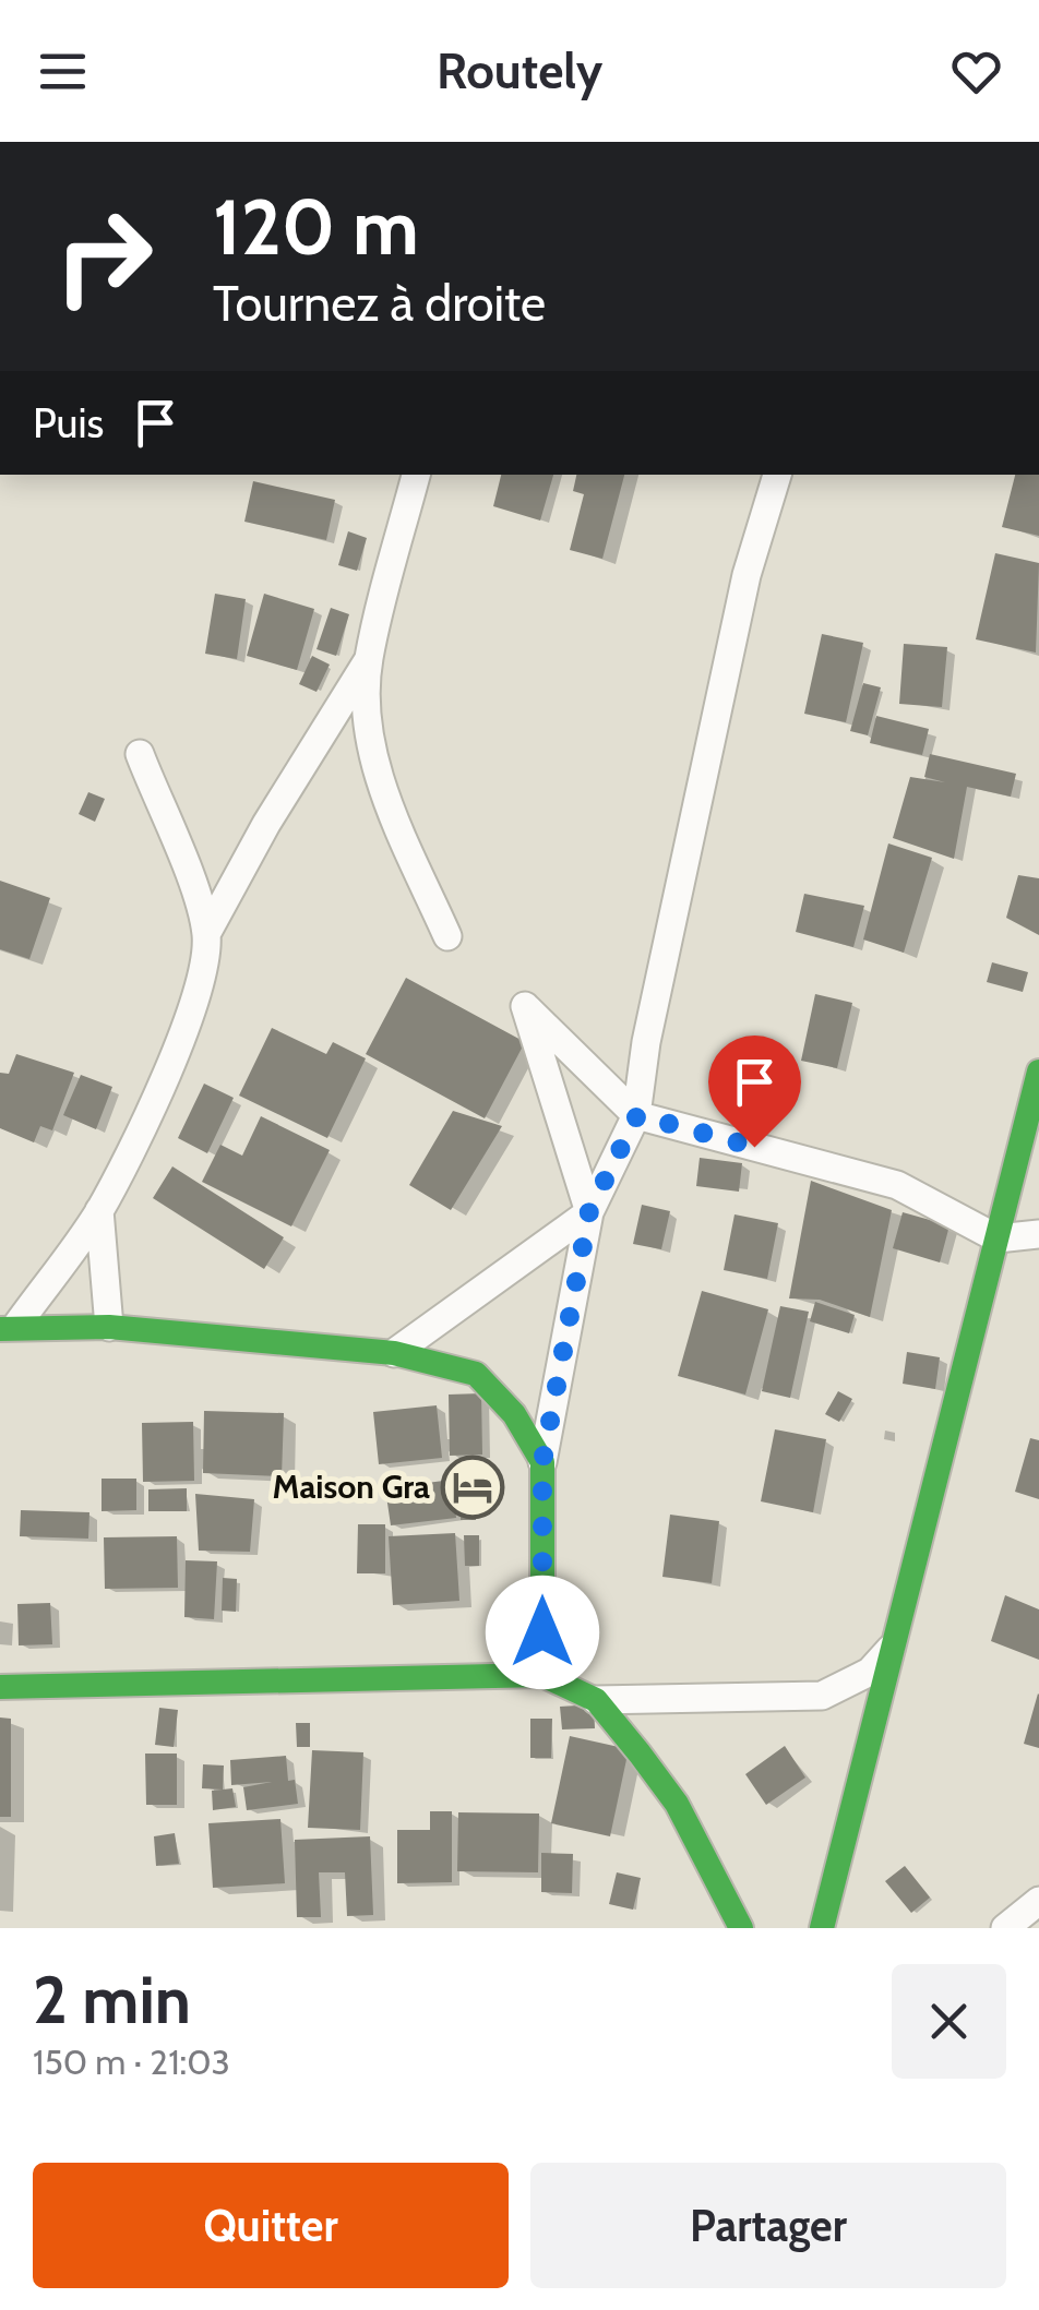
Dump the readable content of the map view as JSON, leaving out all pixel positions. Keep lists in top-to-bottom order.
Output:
{
  "places": {
    "hotel": ["Maison Gra"]
  },
  "page": {
    "header": "Routely",
    "turn": ["120 m", "Tournez à droite"],
    "then": "Puis",
    "heading": ["2 min", "150 m · 21:03"],
    "buttons": ["Quitter", "Partager"]
  }
}
